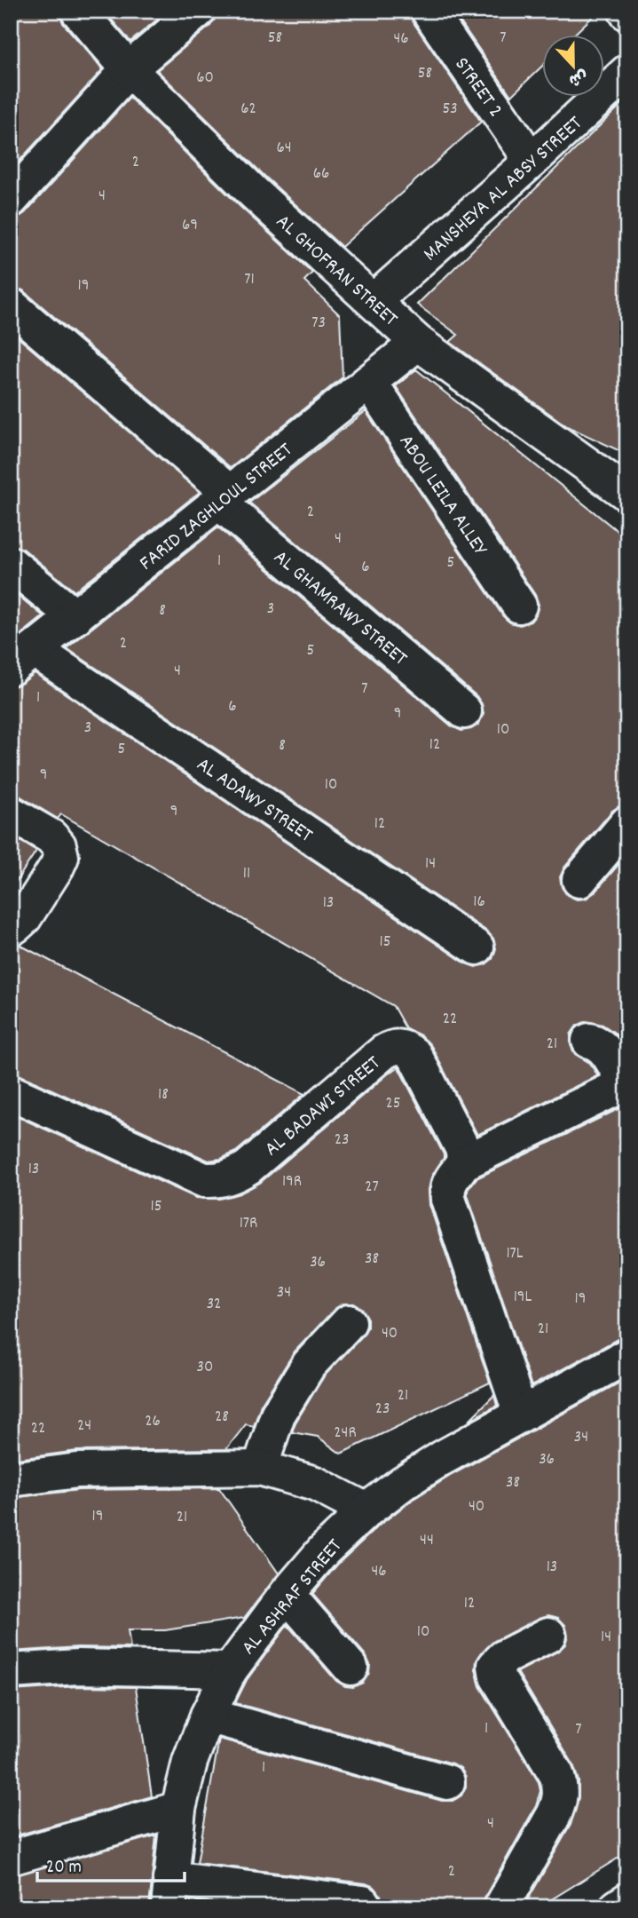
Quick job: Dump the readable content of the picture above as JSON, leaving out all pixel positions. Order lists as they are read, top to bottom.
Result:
{
  "streets": {
    "street": [
      "STREET 2",
      "MANSHEYA AL ABSY STREET",
      "AL GHOFRAN STREET",
      "ABOU LEILA ALLEY",
      "FARID ZAGHLOUL STREET",
      "AL GHAMRAWY STREET",
      "AL ADAWY STREET",
      "AL BADAWI STREET",
      "AL ASHRAF STREET"
    ]
  },
  "crossings": [
    ["STREET 2", "MANSHEYA AL ABSY STREET"],
    ["MANSHEYA AL ABSY STREET", "AL GHOFRAN STREET"],
    ["AL GHOFRAN STREET", "FARID ZAGHLOUL STREET"],
    ["ABOU LEILA ALLEY", "FARID ZAGHLOUL STREET"],
    ["FARID ZAGHLOUL STREET", "AL GHAMRAWY STREET"],
    ["FARID ZAGHLOUL STREET", "AL ADAWY STREET"]
  ],
  "house_numbers": [
    "58",
    "7",
    "46",
    "58",
    "60",
    "62",
    "53",
    "64",
    "2",
    "66",
    "4",
    "69",
    "71",
    "19",
    "73",
    "2",
    "4",
    "1",
    "5",
    "6",
    "3",
    "8",
    "2",
    "5",
    "4",
    "7",
    "1",
    "6",
    "9",
    "3",
    "10",
    "12",
    "8",
    "5",
    "9",
    "10",
    "9",
    "12",
    "14",
    "11",
    "16",
    "13",
    "15",
    "22",
    "21",
    "18",
    "25",
    "23",
    "13",
    "19R",
    "27",
    "15",
    "17R",
    "17L",
    "38",
    "36",
    "34",
    "19L",
    "19",
    "32",
    "21",
    "40",
    "30",
    "21",
    "23",
    "28",
    "26",
    "24",
    "22",
    "24R",
    "34",
    "36",
    "38",
    "40",
    "19",
    "21",
    "44",
    "13",
    "46",
    "12",
    "10",
    "14",
    "1",
    "7",
    "1",
    "4",
    "2"
  ],
  "scale_bar": "20 m",
  "north": "bottom"
}
